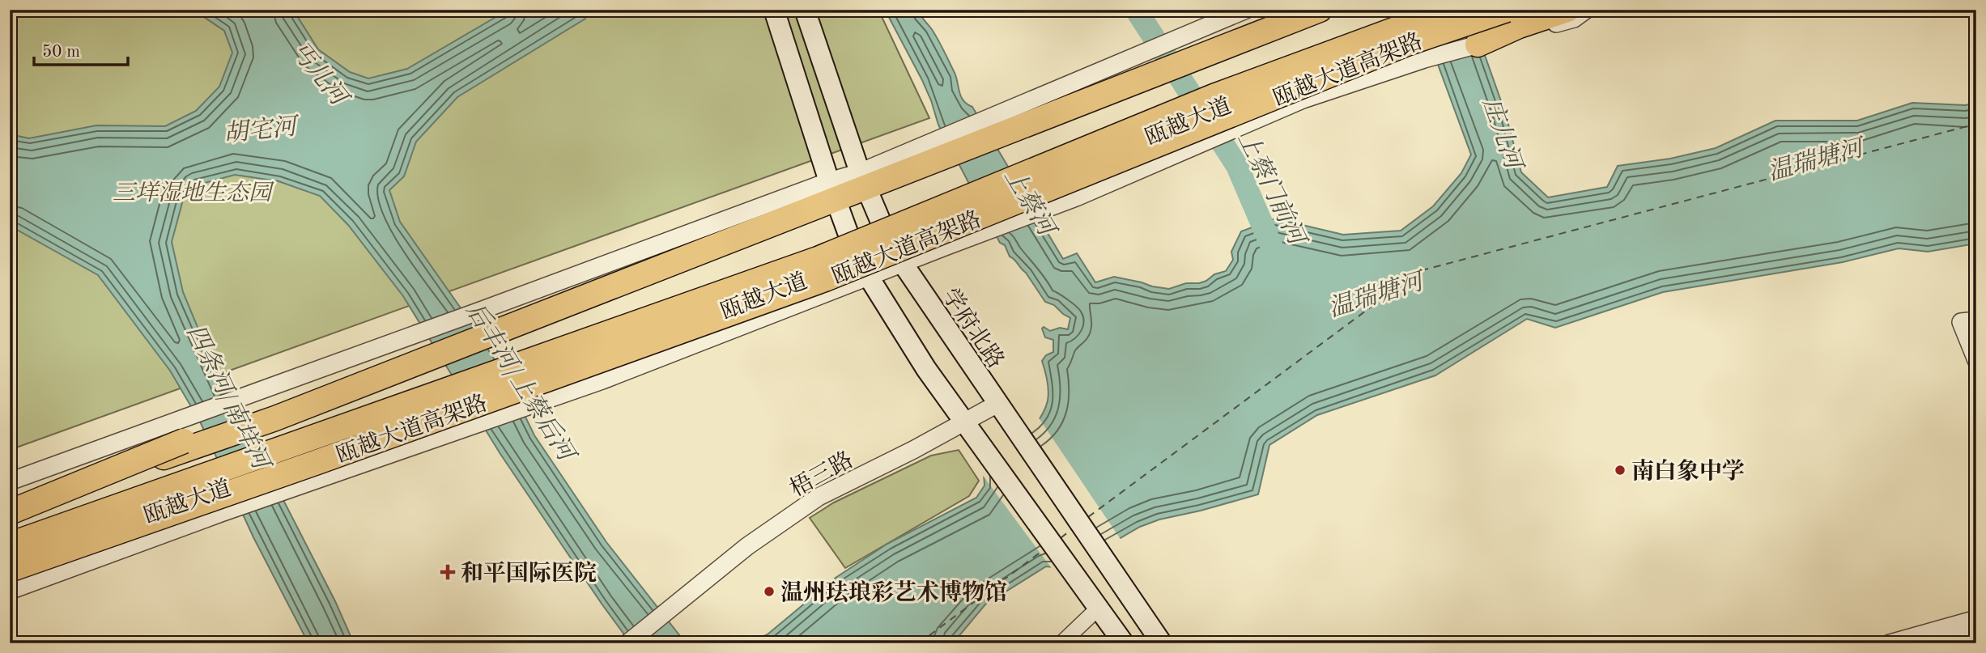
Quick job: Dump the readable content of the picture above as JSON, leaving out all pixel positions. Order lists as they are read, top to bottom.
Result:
{
  "streets": {
    "highway": ["瓯越大道高架路", "瓯越大道"],
    "main road": ["学府北路"],
    "street": ["梧三路"]
  },
  "crossings": [
    ["瓯越大道高架路", "瓯越大道"],
    ["瓯越大道", "学府北路"],
    ["学府北路", "梧三路"]
  ],
  "water": [
    "丐儿河",
    "胡宅河",
    "庄儿河",
    "温瑞塘河",
    "上蔡门前河",
    "上蔡河",
    "后丰河/上蔡后河",
    "四条河/南垟河"
  ],
  "parks": ["三垟湿地生态园"],
  "places": {
    "other": ["南白象中学", "温州珐琅彩艺术博物馆"],
    "health": ["和平国际医院"]
  },
  "scale_bar": "50 m"
}
